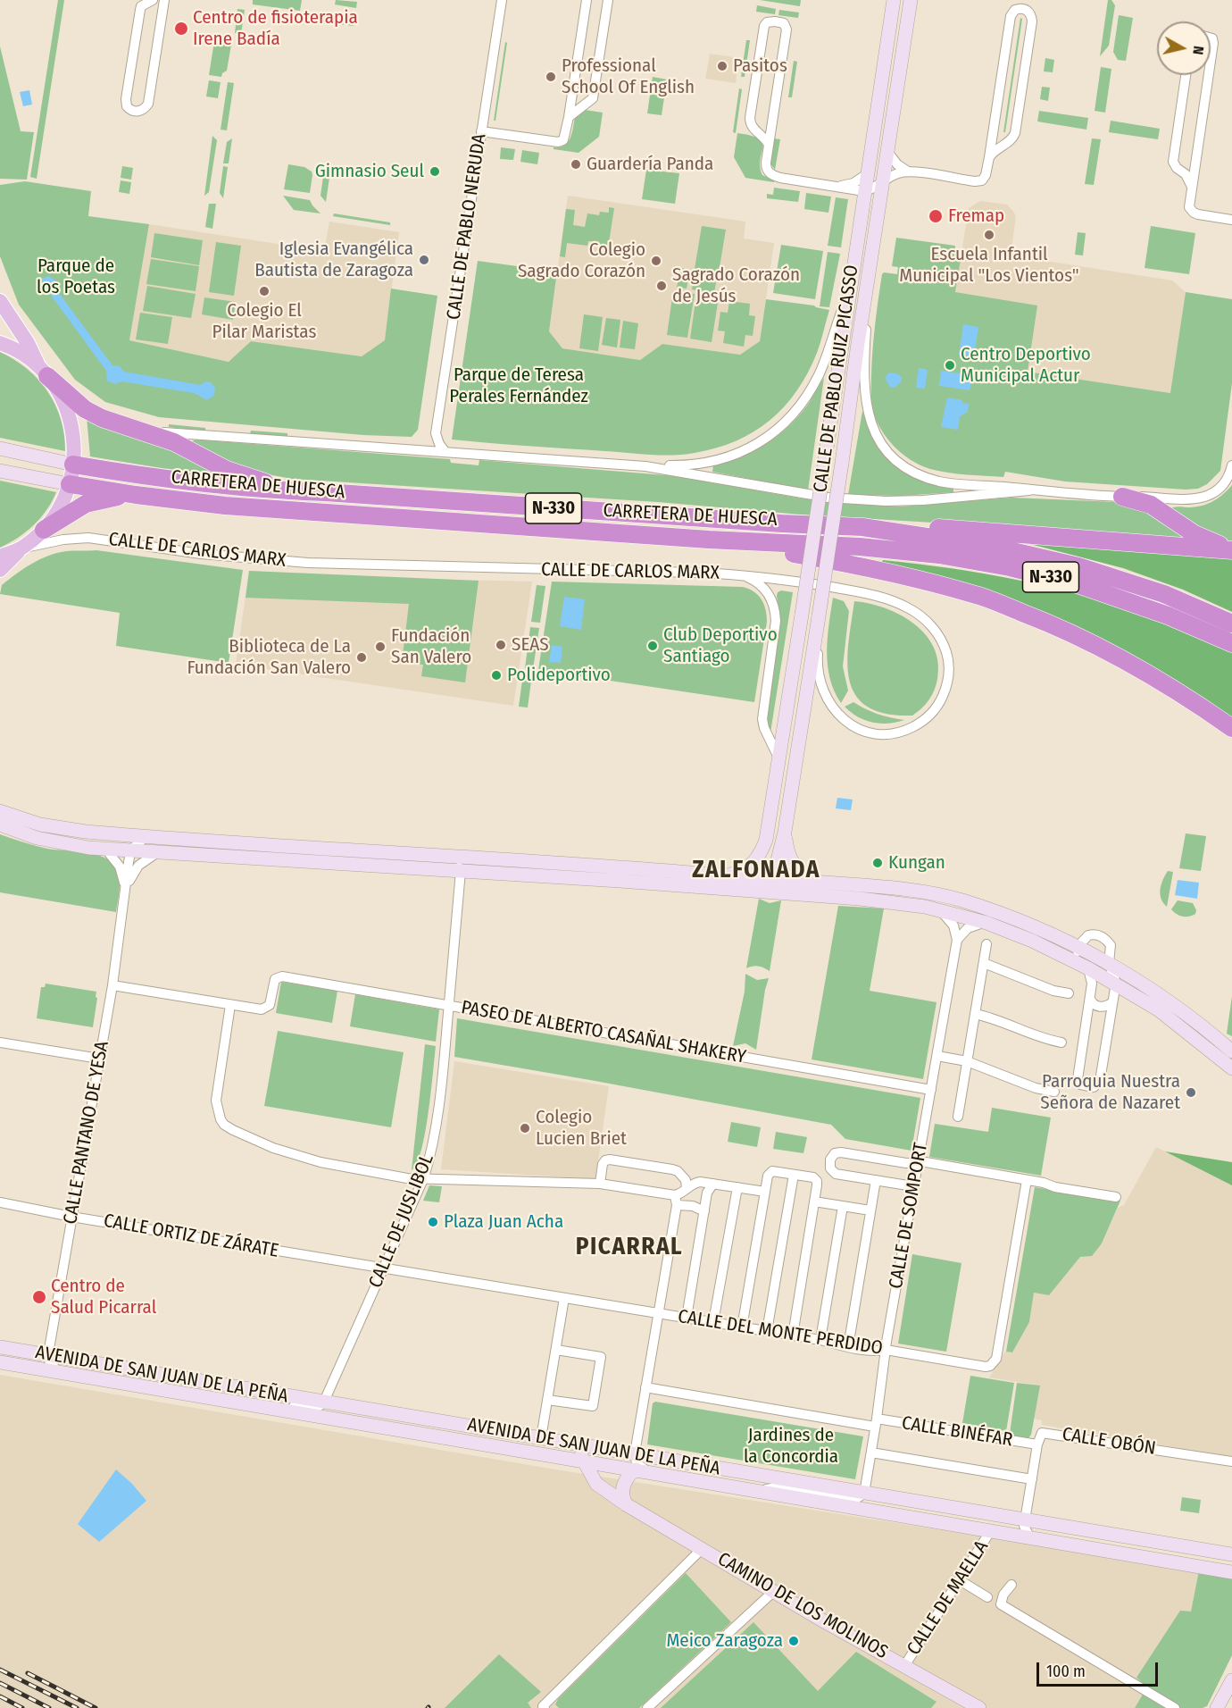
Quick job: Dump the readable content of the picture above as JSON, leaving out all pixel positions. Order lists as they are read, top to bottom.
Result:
{
  "streets": {
    "highway": ["CARRETERA DE HUESCA", "N-330"],
    "main road": ["CALLE DE PABLO RUIZ PICASSO", "AVENIDA DE SAN JUAN DE LA PEÑA", "CAMINO DE LOS MOLINOS"],
    "street": [
      "CALLE DE PABLO NERUDA",
      "CALLE DE CARLOS MARX",
      "PASEO DE ALBERTO CASAÑAL SHAKERY",
      "CALLE PANTANO DE YESA",
      "CALLE DE SOMPORT",
      "CALLE DE JUSLIBOL",
      "CALLE ORTIZ DE ZÁRATE",
      "CALLE DEL MONTE PERDIDO",
      "CALLE BINÉFAR",
      "CALLE OBÓN",
      "CALLE DE MAELLA"
    ]
  },
  "crossings": [
    ["CALLE DE PABLO RUIZ PICASSO", "CALLE DE CARLOS MARX"],
    ["PASEO DE ALBERTO CASAÑAL SHAKERY", "CALLE DE SOMPORT"],
    ["PASEO DE ALBERTO CASAÑAL SHAKERY", "CALLE DE JUSLIBOL"],
    ["CALLE PANTANO DE YESA", "CALLE ORTIZ DE ZÁRATE"],
    ["CALLE PANTANO DE YESA", "AVENIDA DE SAN JUAN DE LA PEÑA"],
    ["CALLE DE SOMPORT", "CALLE DEL MONTE PERDIDO"],
    ["CALLE DE SOMPORT", "AVENIDA DE SAN JUAN DE LA PEÑA"],
    ["CALLE DE SOMPORT", "CALLE BINÉFAR"],
    ["CALLE DE JUSLIBOL", "CALLE ORTIZ DE ZÁRATE"],
    ["CALLE DE JUSLIBOL", "CALLE DEL MONTE PERDIDO"],
    ["CALLE DE JUSLIBOL", "AVENIDA DE SAN JUAN DE LA PEÑA"],
    ["CALLE ORTIZ DE ZÁRATE", "CALLE DEL MONTE PERDIDO"],
    ["AVENIDA DE SAN JUAN DE LA PEÑA", "CALLE OBÓN"],
    ["AVENIDA DE SAN JUAN DE LA PEÑA", "CALLE DE MAELLA"],
    ["AVENIDA DE SAN JUAN DE LA PEÑA", "CAMINO DE LOS MOLINOS"],
    ["CALLE BINÉFAR", "CALLE OBÓN"],
    ["CALLE DE MAELLA", "CAMINO DE LOS MOLINOS"]
  ],
  "districts": ["ZALFONADA", "PICARRAL"],
  "parks": ["Parque de los Poetas", "Parque de Teresa Perales Fernández", "Jardines de la Concordia"],
  "places": [
    "Centro de fisioterapia Irene Badía",
    "Pasitos",
    "Professional School Of English",
    "Guardería Panda",
    "Gimnasio Seul",
    "Fremap",
    "Escuela Infantil Municipal \"Los Vientos\"",
    "Iglesia Evangélica Bautista de Zaragoza",
    "Colegio Sagrado Corazón",
    "Sagrado Corazón de Jesús",
    "Colegio El Pilar Maristas",
    "Centro Deportivo Municipal Actur",
    "SEAS",
    "Club Deportivo Santiago",
    "Fundación San Valero",
    "Biblioteca de La Fundación San Valero",
    "Polideportivo",
    "Kungan",
    "Parroquia Nuestra Señora de Nazaret",
    "Colegio Lucien Briet",
    "Plaza Juan Acha",
    "Centro de Salud Picarral",
    "Meico Zaragoza"
  ],
  "scale_bar": "100 m",
  "north": "right"
}
